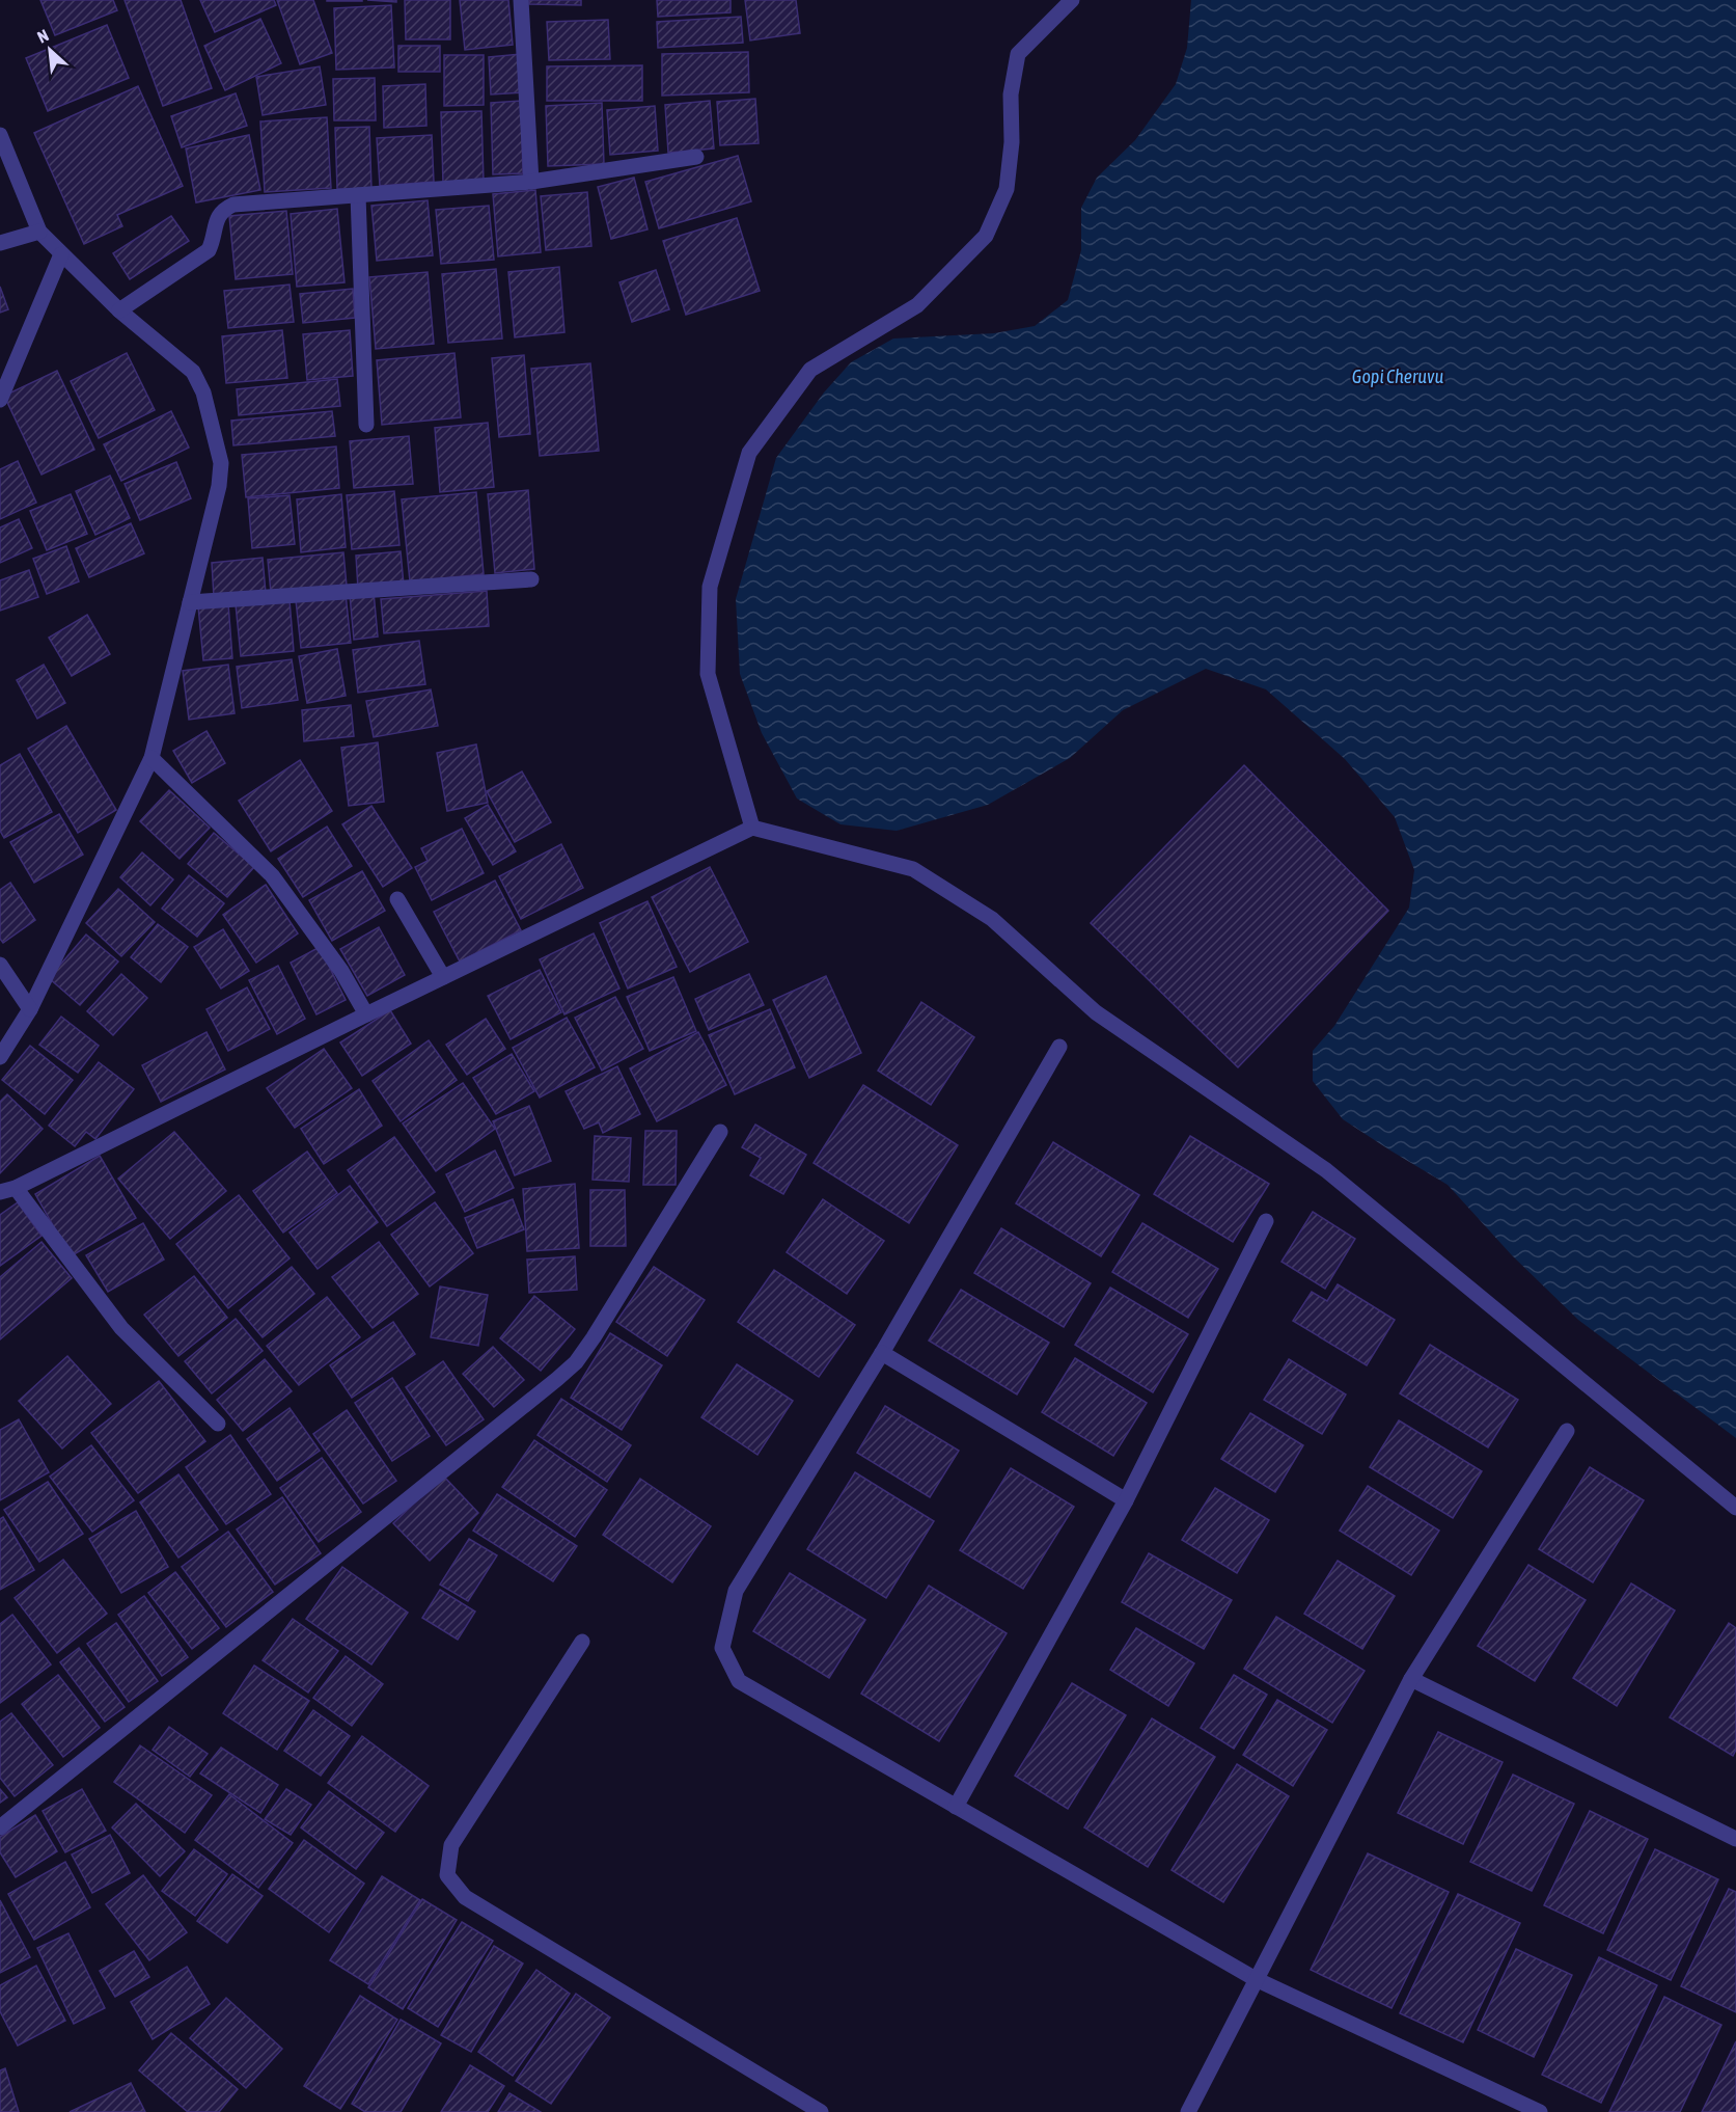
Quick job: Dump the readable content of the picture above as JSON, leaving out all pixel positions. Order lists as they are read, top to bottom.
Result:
{
  "water": ["Gopi Cheruvu"],
  "north": "top left"
}
